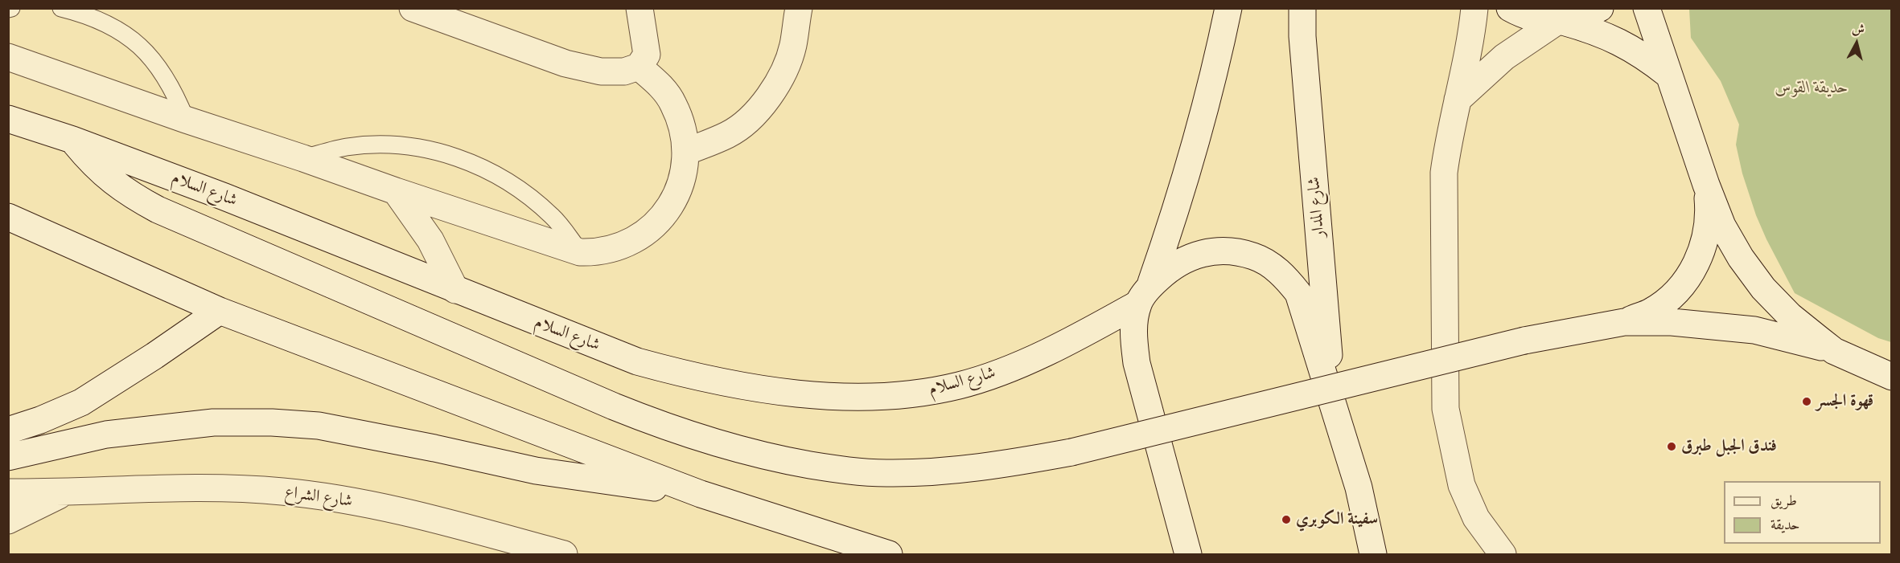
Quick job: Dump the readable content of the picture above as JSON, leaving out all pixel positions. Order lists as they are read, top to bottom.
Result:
{
  "streets": {
    "street": ["شارع السلام", "شارع المدار", "شارع الشراع"]
  },
  "crossings": [
    ["شارع السلام", "شارع المدار"]
  ],
  "parks": ["حديقة القوس"],
  "places": ["قهوة الجسر", "فندق الجبل طبرق", "سفينة الكوبري"],
  "legend": ["طريق", "حديقة"],
  "north": "top"
}
